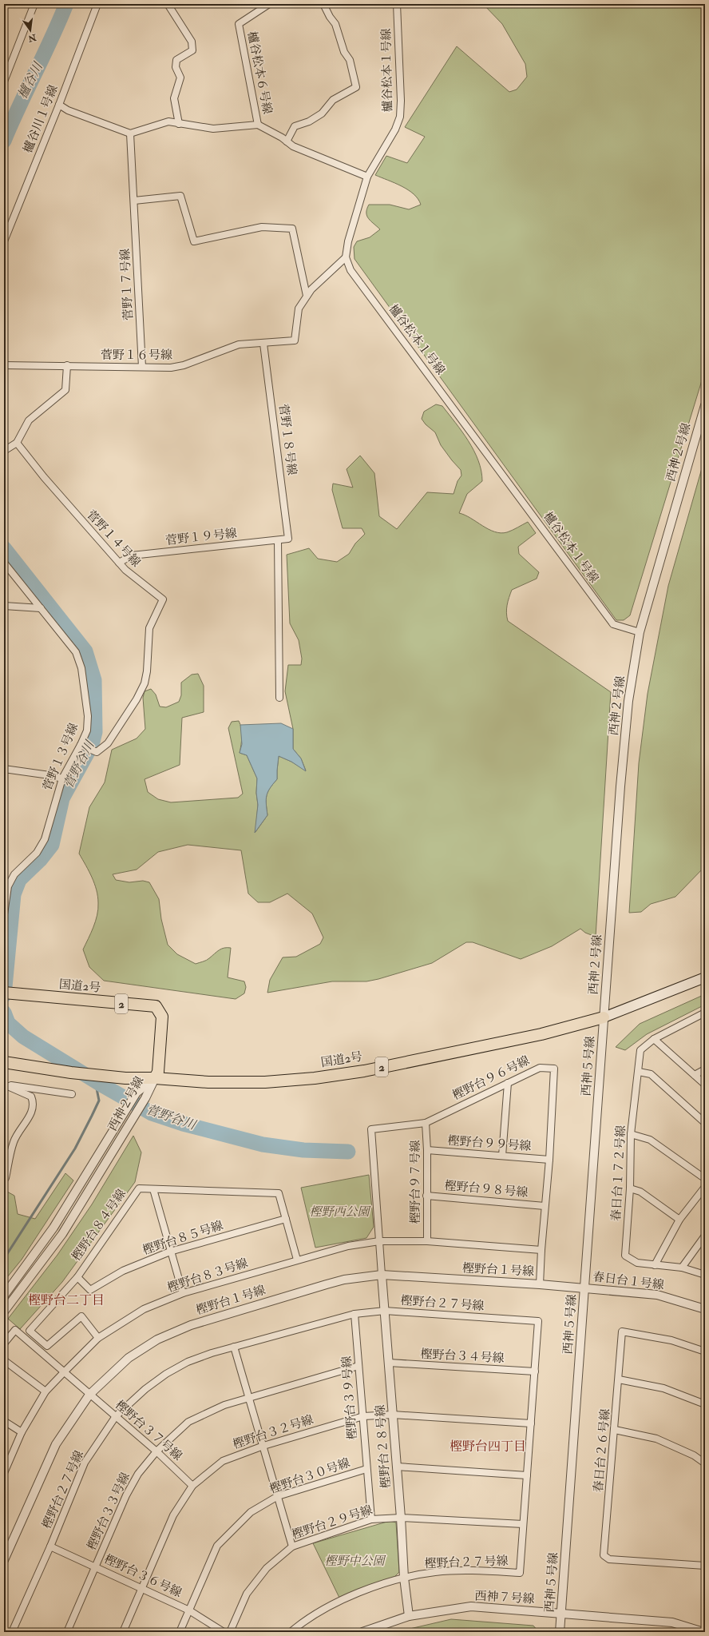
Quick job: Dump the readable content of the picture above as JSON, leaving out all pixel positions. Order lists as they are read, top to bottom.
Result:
{
  "streets": {
    "highway": ["国道2号", "2"],
    "street": [
      "櫨谷松本１号線",
      "櫨谷松本６号線",
      "櫨谷川１号線",
      "菅野１７号線",
      "菅野１６号線",
      "菅野１８号線",
      "西神２号線",
      "菅野１９号線",
      "菅野１４号線",
      "菅野１３号線",
      "西神５号線",
      "樫野台９６号線",
      "樫野台９９号線",
      "春日台１７２号線",
      "樫野台９７号線",
      "樫野台９８号線",
      "樫野台８４号線",
      "樫野台８５号線",
      "樫野台１号線",
      "樫野台８３号線",
      "春日台１号線",
      "樫野台２７号線",
      "樫野台３４号線",
      "樫野台３９号線",
      "樫野台３７号線",
      "樫野台３２号線",
      "樫野台２８号線",
      "春日台２６号線",
      "樫野台３０号線",
      "樫野台３３号線",
      "樫野台２９号線",
      "樫野台３６号線",
      "西神７号線"
    ]
  },
  "crossings": [
    ["櫨谷松本１号線", "西神２号線"],
    ["菅野１７号線", "菅野１６号線"],
    ["菅野１６号線", "菅野１８号線"],
    ["菅野１８号線", "菅野１９号線"],
    ["西神２号線", "国道2号"],
    ["西神２号線", "西神５号線"],
    ["菅野１９号線", "菅野１４号線"],
    ["菅野１４号線", "菅野１３号線"],
    ["国道2号", "西神５号線"],
    ["西神５号線", "樫野台１号線"],
    ["西神５号線", "春日台１号線"],
    ["西神５号線", "西神７号線"],
    ["樫野台９６号線", "樫野台９９号線"],
    ["樫野台９６号線", "樫野台９７号線"],
    ["樫野台９６号線", "樫野台９８号線"],
    ["樫野台９６号線", "樫野台１号線"],
    ["樫野台９６号線", "樫野台８３号線"],
    ["樫野台９６号線", "樫野台２８号線"],
    ["樫野台９９号線", "樫野台９７号線"],
    ["樫野台９７号線", "樫野台９８号線"],
    ["樫野台８４号線", "樫野台８５号線"],
    ["樫野台８４号線", "樫野台８３号線"],
    ["樫野台１号線", "春日台１号線"],
    ["樫野台１号線", "樫野台３７号線"],
    ["樫野台１号線", "樫野台２８号線"],
    ["樫野台８３号線", "樫野台３７号線"],
    ["樫野台２７号線", "樫野台３４号線"],
    ["樫野台２７号線", "樫野台３９号線"],
    ["樫野台２７号線", "樫野台３７号線"],
    ["樫野台２７号線", "樫野台３２号線"],
    ["樫野台２７号線", "樫野台２８号線"],
    ["樫野台２７号線", "樫野台２９号線"],
    ["樫野台２７号線", "樫野台３６号線"],
    ["樫野台３４号線", "樫野台２８号線"],
    ["樫野台３９号線", "樫野台３２号線"],
    ["樫野台３９号線", "樫野台３０号線"],
    ["樫野台３９号線", "樫野台３３号線"],
    ["樫野台３９号線", "樫野台２９号線"],
    ["樫野台３７号線", "樫野台３２号線"],
    ["樫野台３７号線", "樫野台３３号線"],
    ["樫野台３２号線", "樫野台２８号線"],
    ["樫野台３２号線", "樫野台３６号線"],
    ["樫野台２８号線", "樫野台２９号線"],
    ["樫野台２８号線", "西神７号線"],
    ["樫野台３０号線", "樫野台３６号線"],
    ["樫野台３３号線", "樫野台３６号線"]
  ],
  "districts": ["樫野台二丁目", "樫野台四丁目"],
  "water": ["櫨谷川", "菅野谷川"],
  "parks": ["樫野西公園", "樫野中公園"],
  "north": "bottom"
}
